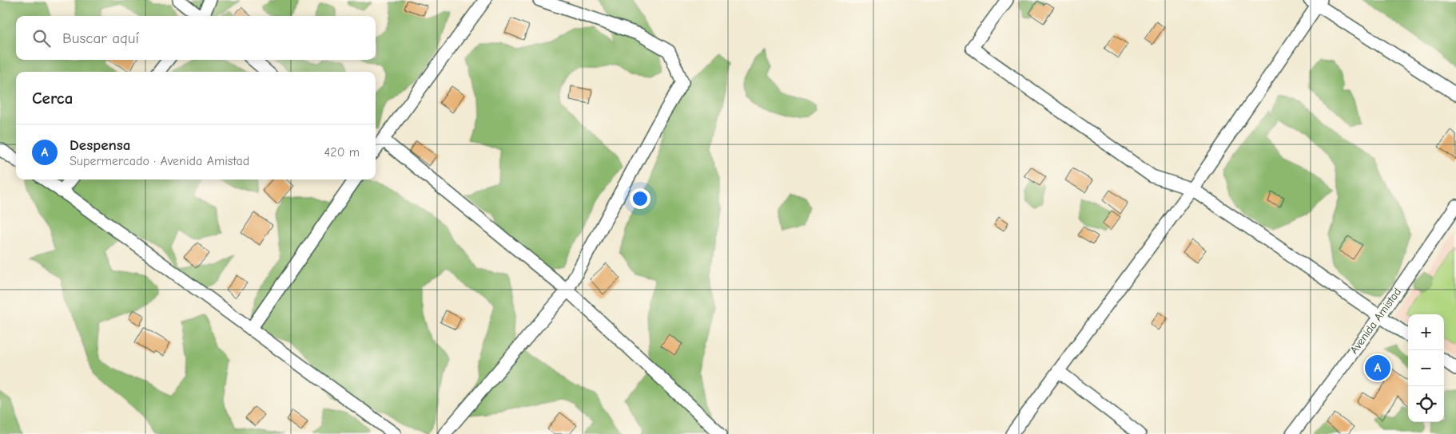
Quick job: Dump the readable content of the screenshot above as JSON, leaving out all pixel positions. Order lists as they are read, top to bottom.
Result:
{
  "streets": {
    "street": ["Avenida Amistad"]
  },
  "page": {
    "search": "Buscar aquí",
    "heading": "Cerca",
    "list": [
      {
        "mark": "A",
        "name": "Despensa",
        "note": "Supermercado · Avenida Amistad",
        "value": "420 m"
      }
    ],
    "map_buttons": ["+", "−"],
    "pins": "A"
  }
}
